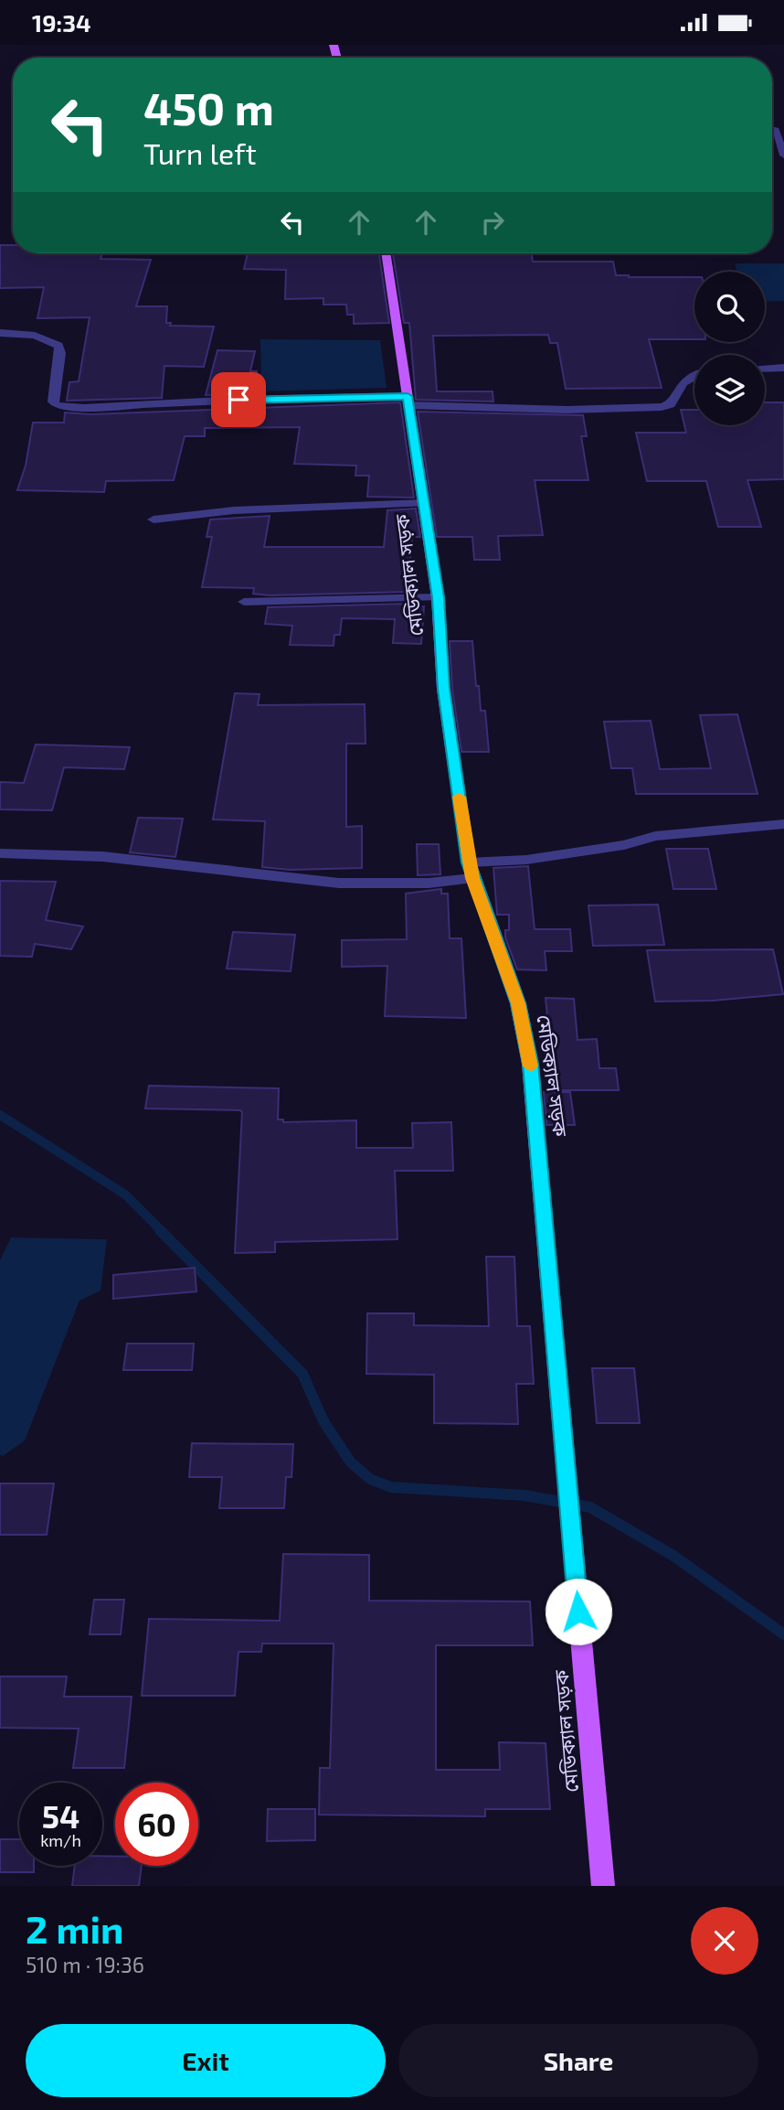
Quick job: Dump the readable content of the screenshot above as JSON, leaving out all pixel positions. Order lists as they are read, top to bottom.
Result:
{
  "streets": {
    "main road": ["মেডিক্যাল সড়ক"]
  },
  "page": {
    "status": "19:34",
    "turn": ["450 m", "Turn left"],
    "speed": "54 km/h",
    "limit": "60",
    "heading": ["2 min", "510 m · 19:36"],
    "buttons": ["Exit", "Share"]
  }
}
